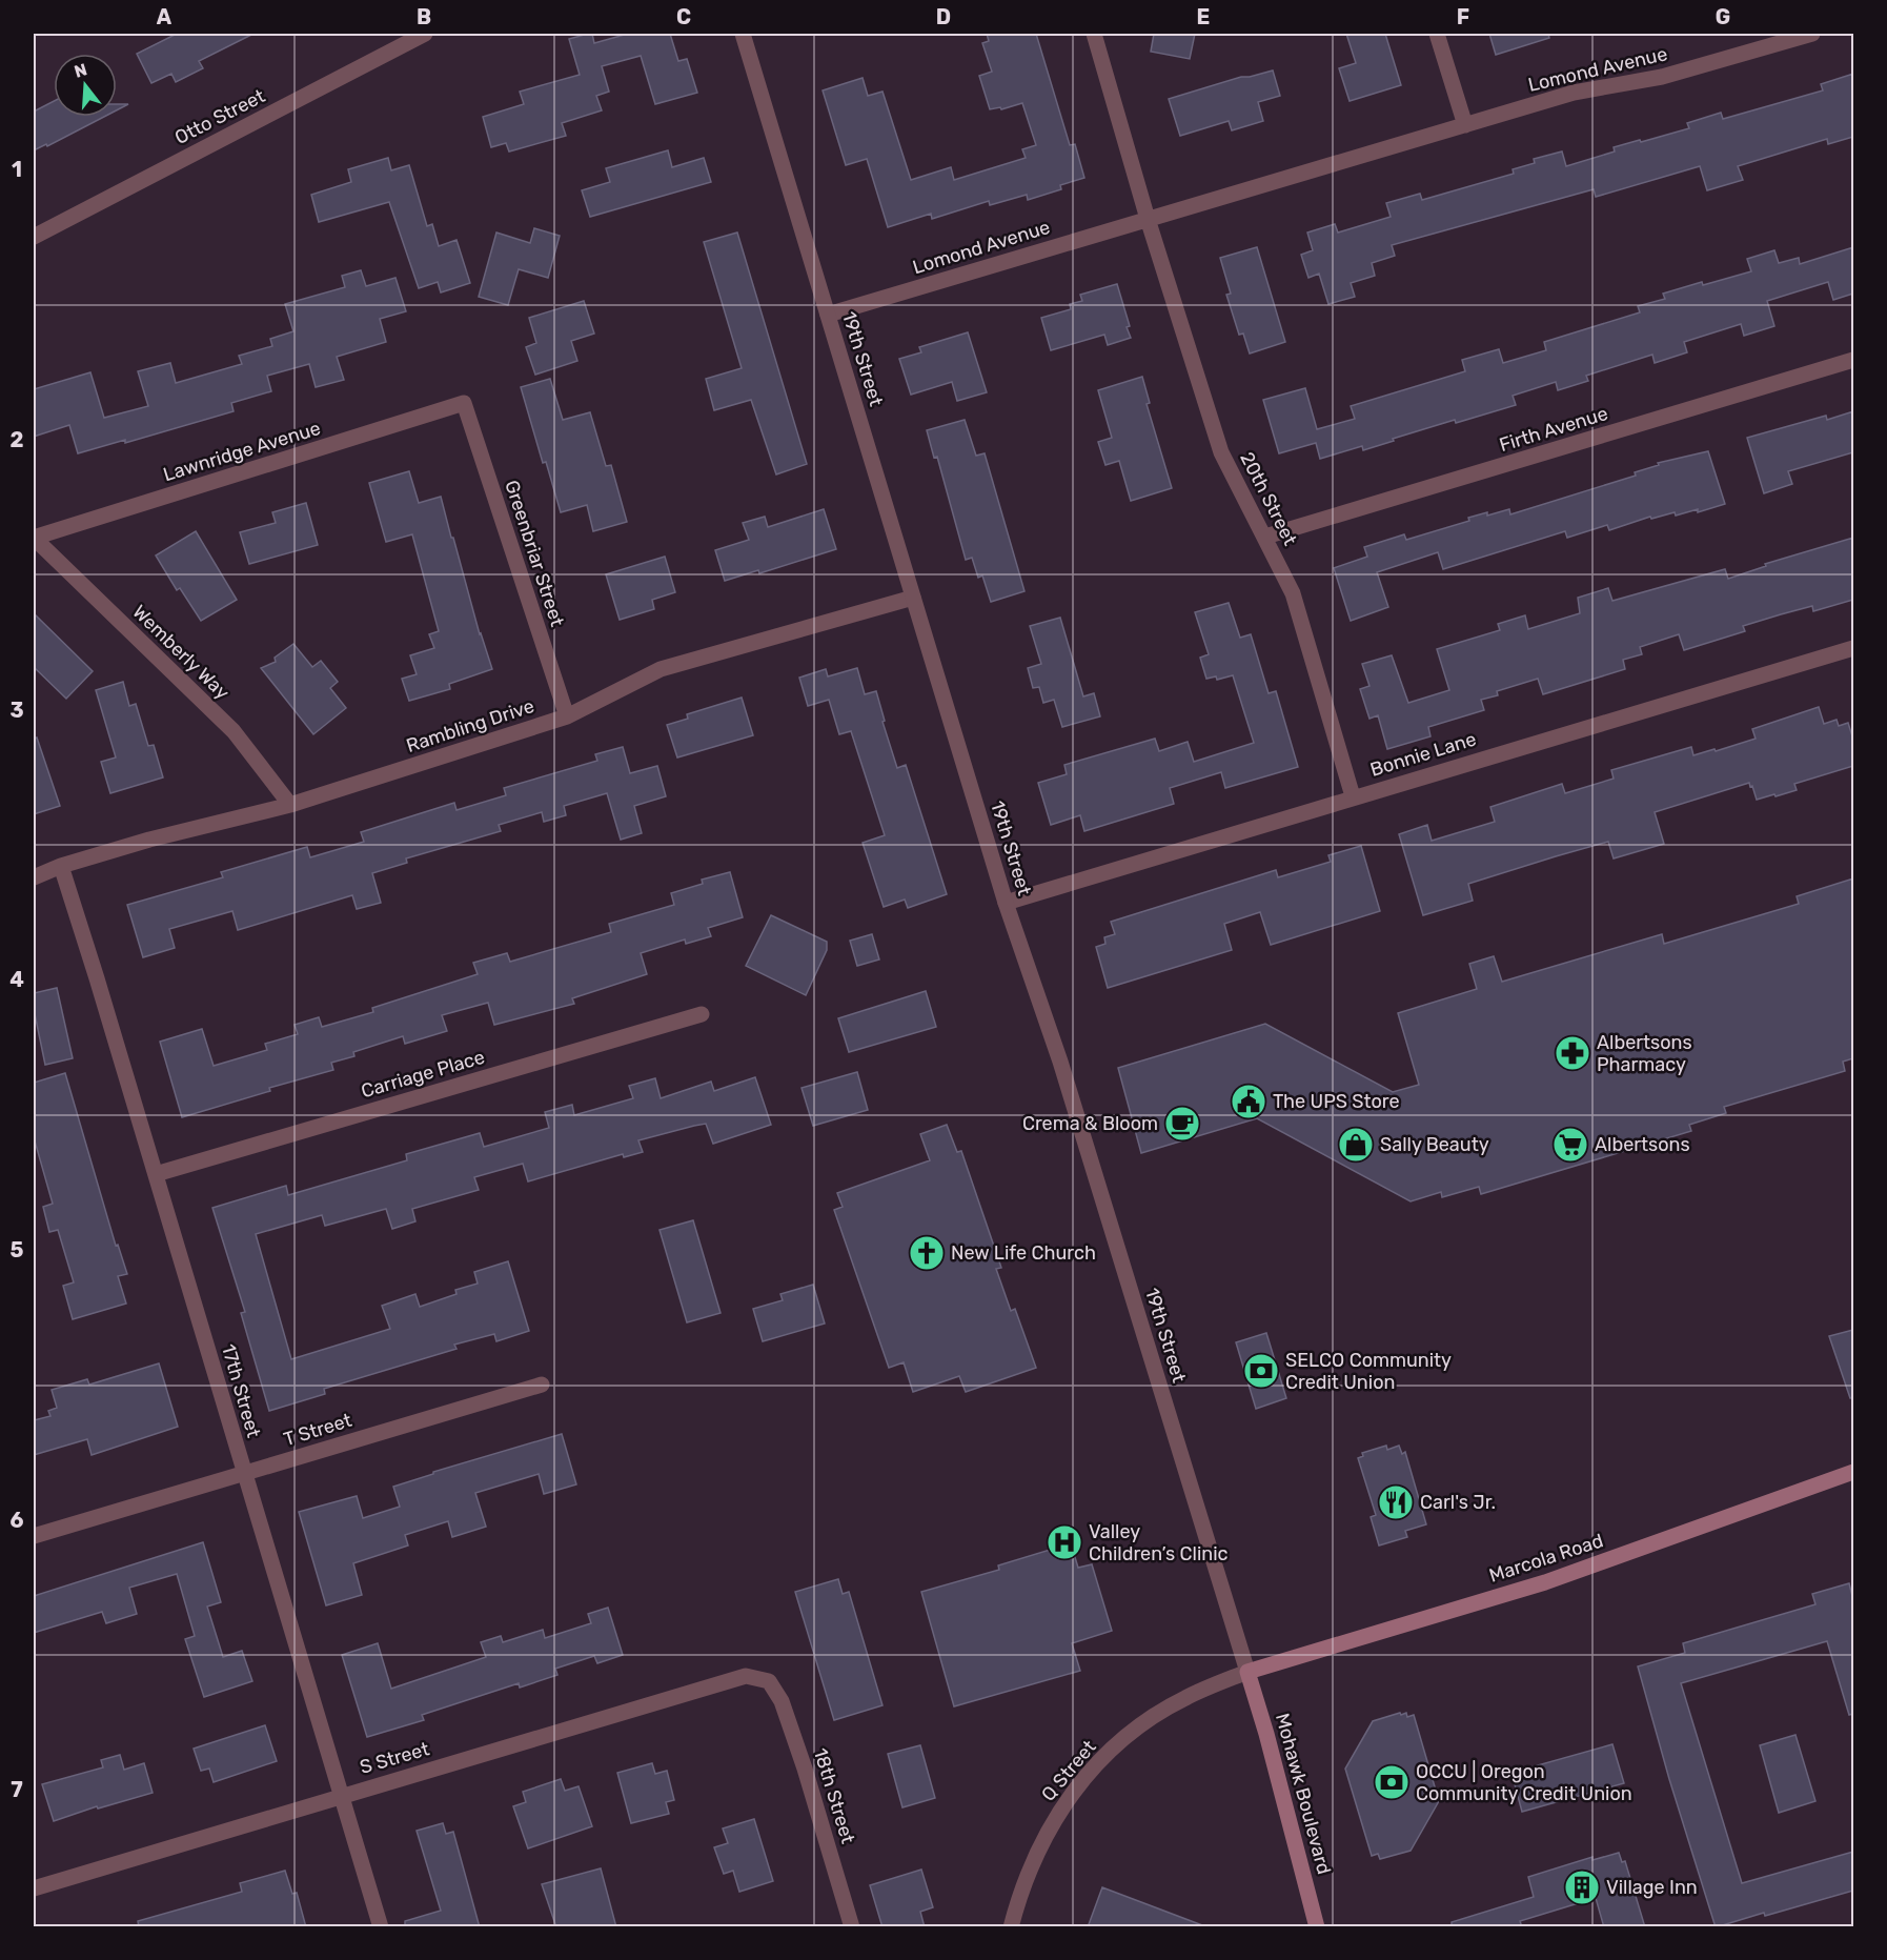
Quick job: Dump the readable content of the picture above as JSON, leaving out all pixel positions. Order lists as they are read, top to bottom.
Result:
{
  "streets": {
    "main road": ["Marcola Road", "Mohawk Boulevard"],
    "street": [
      "Lomond Avenue",
      "Otto Street",
      "19th Street",
      "Firth Avenue",
      "Lawnridge Avenue",
      "20th Street",
      "Greenbriar Street",
      "Wemberly Way",
      "Rambling Drive",
      "Bonnie Lane",
      "Carriage Place",
      "17th Street",
      "T Street",
      "S Street",
      "Q Street",
      "18th Street"
    ]
  },
  "crossings": [
    ["Lomond Avenue", "19th Street"],
    ["Lomond Avenue", "20th Street"],
    ["19th Street", "Rambling Drive"],
    ["19th Street", "Bonnie Lane"],
    ["19th Street", "Marcola Road"],
    ["19th Street", "Q Street"],
    ["19th Street", "Mohawk Boulevard"],
    ["Firth Avenue", "20th Street"],
    ["Lawnridge Avenue", "Greenbriar Street"],
    ["Lawnridge Avenue", "Wemberly Way"],
    ["20th Street", "Bonnie Lane"],
    ["Greenbriar Street", "Rambling Drive"],
    ["Wemberly Way", "Rambling Drive"],
    ["Rambling Drive", "17th Street"],
    ["Carriage Place", "17th Street"],
    ["17th Street", "T Street"],
    ["17th Street", "S Street"],
    ["Marcola Road", "Q Street"],
    ["Marcola Road", "Mohawk Boulevard"],
    ["S Street", "18th Street"],
    ["Q Street", "Mohawk Boulevard"]
  ],
  "places": {
    "pharmacy": ["Albertsons Pharmacy"],
    "public building": ["The UPS Store"],
    "cafe": ["Crema & Bloom"],
    "shop": ["Sally Beauty"],
    "supermarket": ["Albertsons"],
    "church": ["New Life Church"],
    "bank": ["SELCO Community Credit Union", "OCCU | Oregon Community Credit Union"],
    "restaurant": ["Carl's Jr."],
    "hospital": ["Valley Children’s Clinic"],
    "building": ["Village Inn"]
  },
  "north": "top",
  "grid": {
    "columns": [
      "A",
      "B",
      "C",
      "D",
      "E",
      "F",
      "G"
    ],
    "rows": [
      "1",
      "2",
      "3",
      "4",
      "5",
      "6",
      "7"
    ]
  }
}
